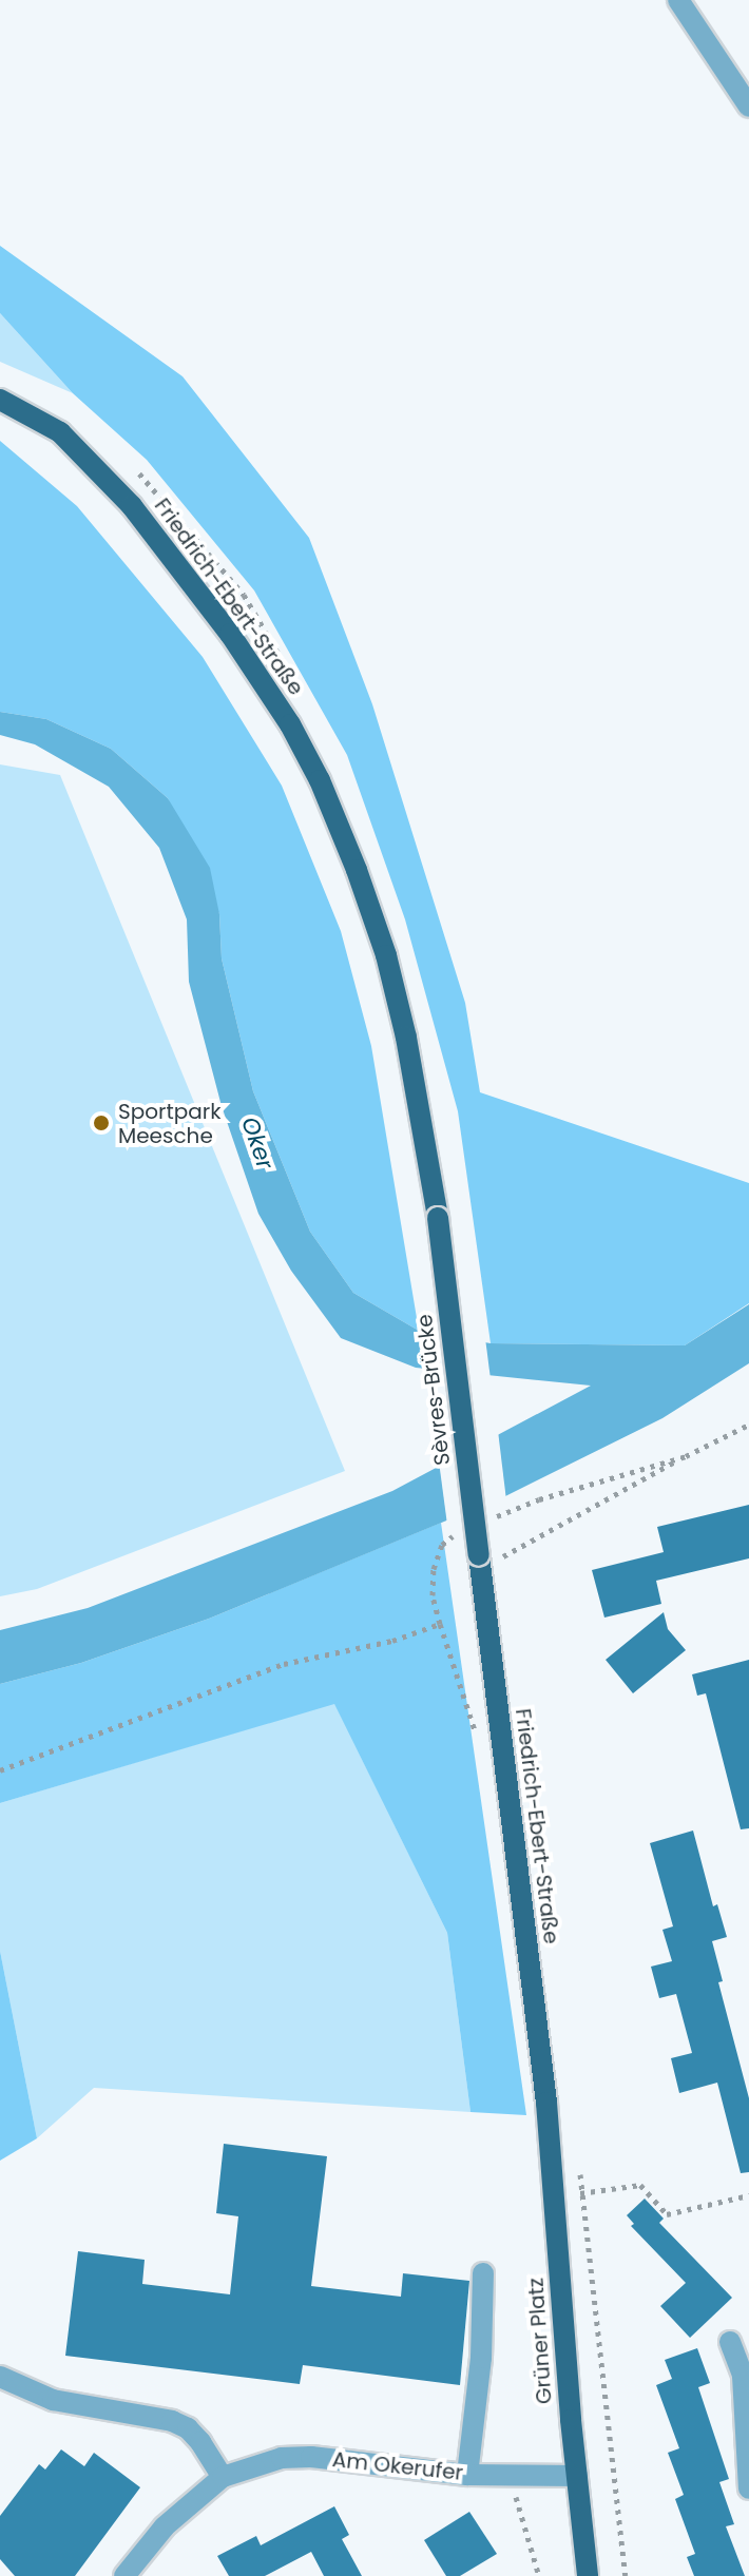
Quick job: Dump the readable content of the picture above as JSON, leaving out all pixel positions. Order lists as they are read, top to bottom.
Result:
{
  "streets": {
    "main road": ["Friedrich-Ebert-Straße", "Sèvres-Brücke", "Grüner Platz"],
    "street": ["Am Okerufer"]
  },
  "crossings": [
    ["Friedrich-Ebert-Straße", "Sèvres-Brücke"],
    ["Friedrich-Ebert-Straße", "Grüner Platz"],
    ["Grüner Platz", "Am Okerufer"]
  ],
  "water": ["Oker"],
  "places": ["Sportpark Meesche"]
}
